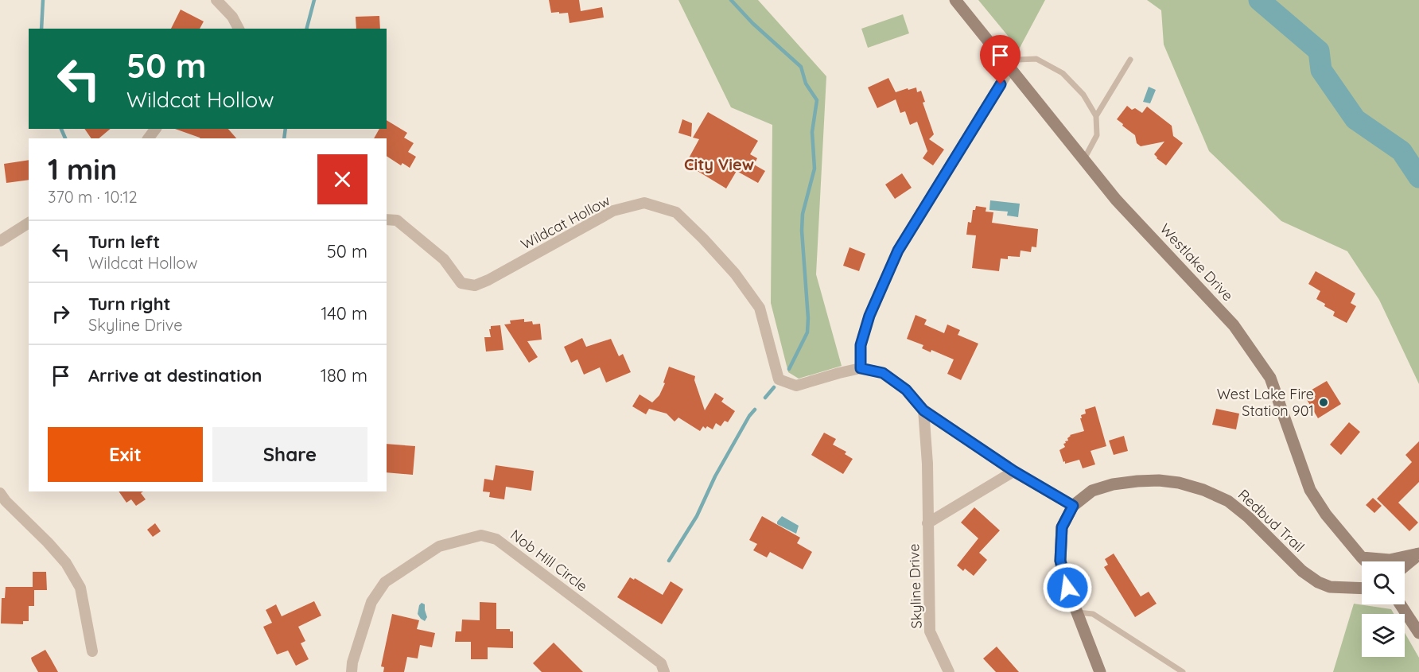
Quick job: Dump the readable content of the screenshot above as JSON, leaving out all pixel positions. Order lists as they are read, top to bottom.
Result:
{
  "streets": {
    "street": [
      "Wildcat Hollow",
      "Westlake Drive",
      "Redbud Trail",
      "Nob Hill Circle",
      "Skyline Drive"
    ]
  },
  "crossings": [
    ["Wildcat Hollow", "Redbud Trail"],
    ["Wildcat Hollow", "Skyline Drive"]
  ],
  "districts": ["City View"],
  "places": ["West Lake Fire Station 901"],
  "page": {
    "turn": ["50 m", "Wildcat Hollow"],
    "heading": ["1 min", "370 m · 10:12"],
    "list": [
      {
        "name": "Turn left",
        "note": "Wildcat Hollow",
        "value": "50 m"
      },
      {
        "name": "Turn right",
        "note": "Skyline Drive",
        "value": "140 m"
      },
      {
        "name": "Arrive at destination",
        "value": "180 m"
      }
    ],
    "buttons": ["Exit", "Share"]
  }
}
